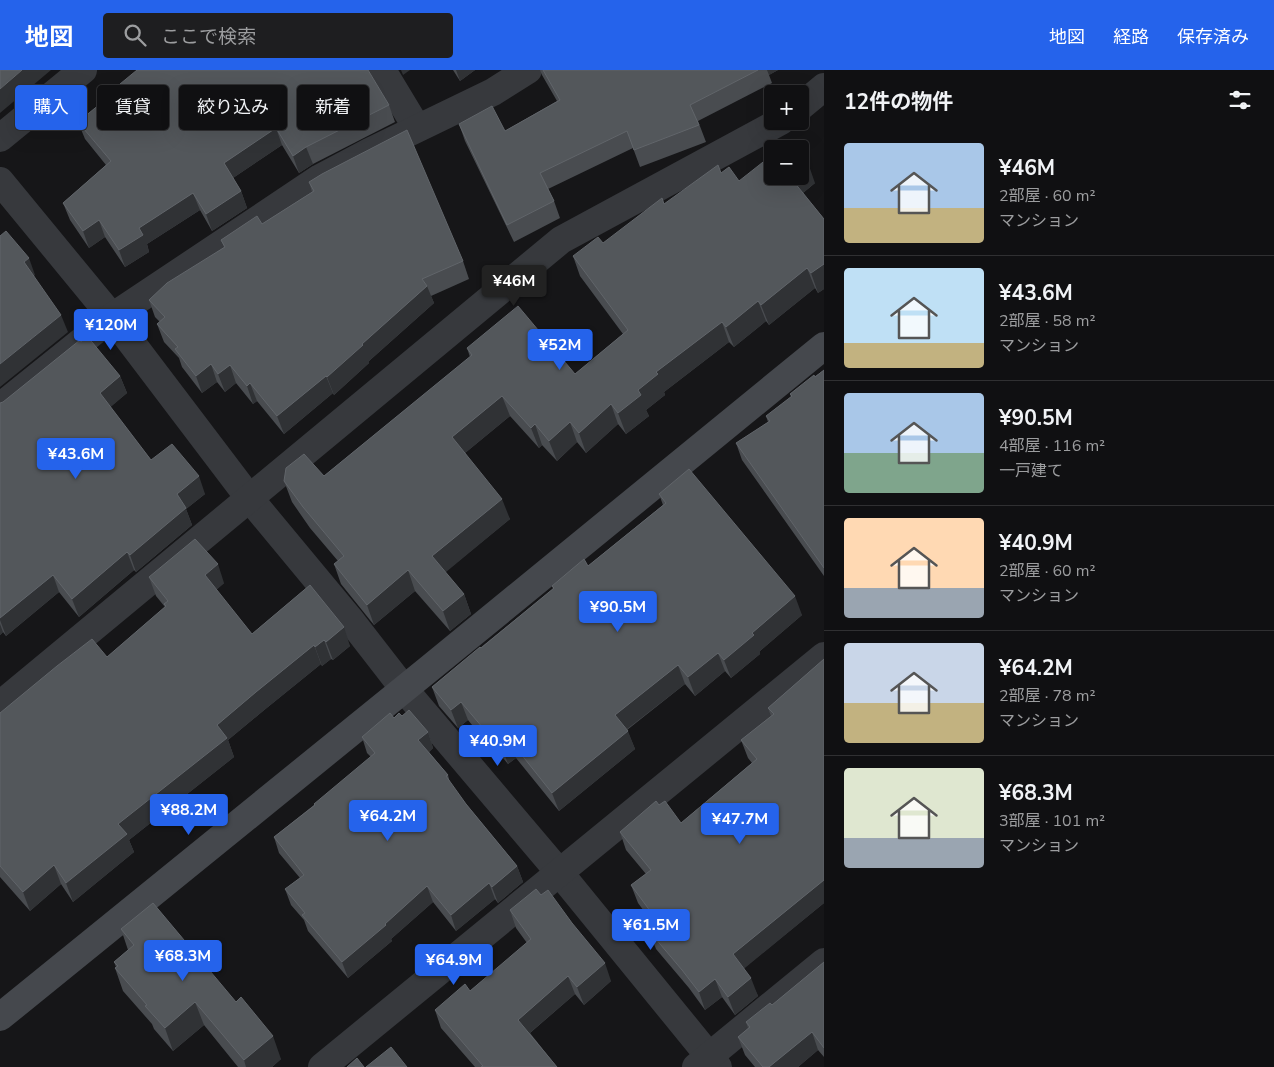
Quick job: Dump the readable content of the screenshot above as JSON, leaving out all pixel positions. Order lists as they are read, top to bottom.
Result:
{
  "page": {
    "header": "地図",
    "search": "ここで検索",
    "nav": ["地図", "経路", "保存済み"],
    "heading": "12件の物件",
    "map_buttons": ["+", "−"],
    "chip": [
      "購入",
      "賃貸",
      "絞り込み",
      "新着"
    ],
    "list": [
      {
        "name": "¥46M",
        "note": "2部屋 · 60 m² · マンション"
      },
      {
        "name": "¥43.6M",
        "note": "2部屋 · 58 m² · マンション"
      },
      {
        "name": "¥90.5M",
        "note": "4部屋 · 116 m² · 一戸建て"
      },
      {
        "name": "¥40.9M",
        "note": "2部屋 · 60 m² · マンション"
      },
      {
        "name": "¥64.2M",
        "note": "2部屋 · 78 m² · マンション"
      },
      {
        "name": "¥68.3M",
        "note": "3部屋 · 101 m² · マンション"
      }
    ],
    "price": [
      "¥46M",
      "¥120M",
      "¥52M",
      "¥43.6M",
      "¥90.5M",
      "¥40.9M",
      "¥88.2M",
      "¥64.2M",
      "¥47.7M",
      "¥61.5M",
      "¥68.3M",
      "¥64.9M"
    ]
  }
}
